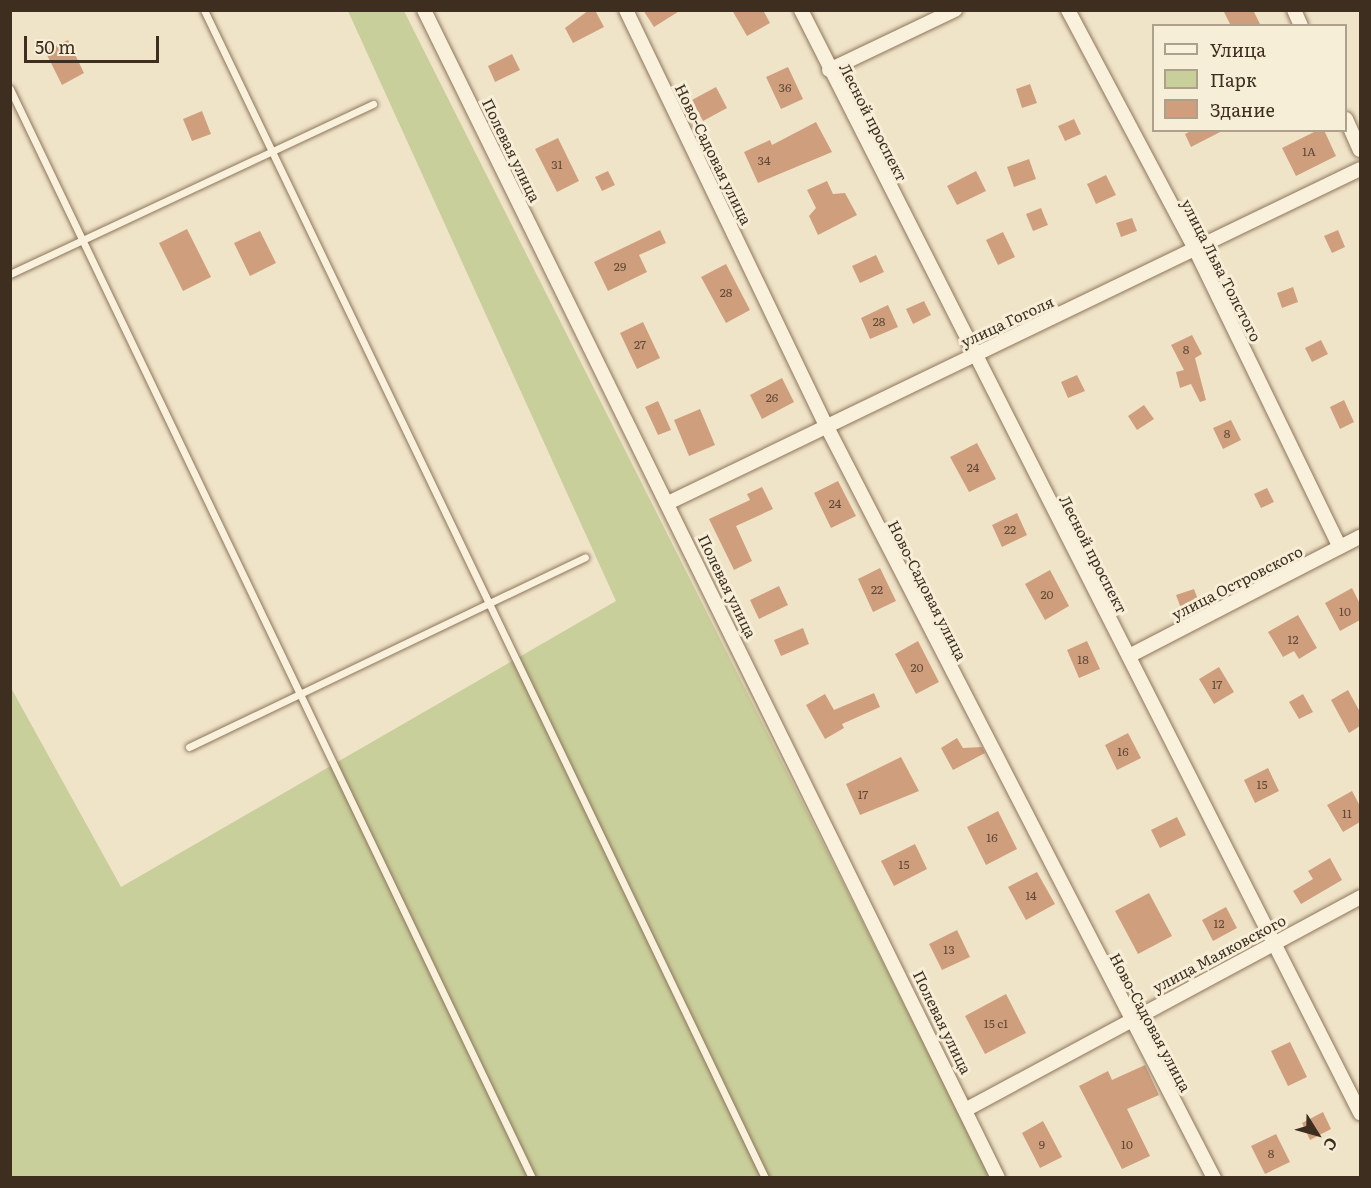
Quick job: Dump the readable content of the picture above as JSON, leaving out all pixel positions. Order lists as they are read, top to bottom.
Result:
{
  "streets": {
    "street": [
      "Лесной проспект",
      "Полевая улица",
      "Ново-Садовая улица",
      "улица Льва Толстого",
      "улица Гоголя",
      "улица Островского",
      "улица Маяковского"
    ]
  },
  "crossings": [
    ["Лесной проспект", "улица Гоголя"],
    ["Лесной проспект", "улица Островского"],
    ["Лесной проспект", "улица Маяковского"],
    ["Полевая улица", "улица Гоголя"],
    ["Полевая улица", "улица Маяковского"],
    ["Ново-Садовая улица", "улица Гоголя"],
    ["Ново-Садовая улица", "улица Маяковского"],
    ["улица Льва Толстого", "улица Гоголя"],
    ["улица Льва Толстого", "улица Островского"]
  ],
  "house_numbers": [
    "36",
    "1А",
    "34",
    "31",
    "29",
    "28",
    "28",
    "27",
    "8",
    "26",
    "8",
    "24",
    "24",
    "22",
    "22",
    "20",
    "10",
    "12",
    "18",
    "20",
    "17",
    "16",
    "15",
    "17",
    "11",
    "16",
    "15",
    "14",
    "12",
    "13",
    "15 с1",
    "9",
    "10",
    "8"
  ],
  "legend": ["Улица", "Парк", "Здание"],
  "scale_bar": "50 m",
  "north": "bottom right"
}
